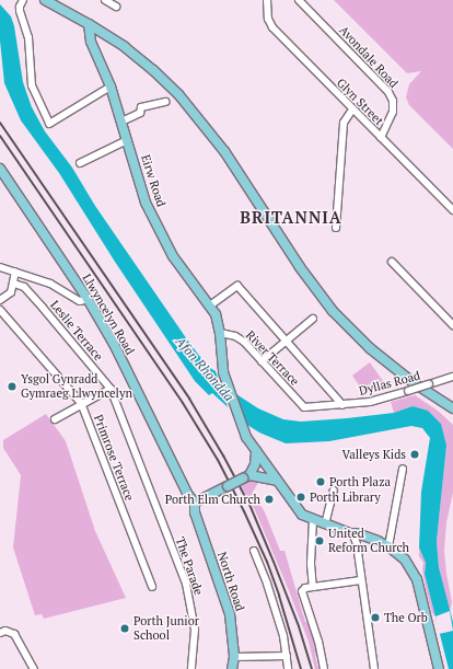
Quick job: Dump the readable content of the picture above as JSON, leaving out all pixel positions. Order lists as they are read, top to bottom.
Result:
{
  "streets": {
    "main road": ["Eirw Road", "Llwyncelyn Road", "North Road"],
    "street": [
      "Avondale Road",
      "Glyn Street",
      "Leslie Terrace",
      "River Terrace",
      "Dyllas Road",
      "Primrose Terrace",
      "The Parade"
    ]
  },
  "crossings": [
    ["Avondale Road", "Glyn Street"],
    ["Eirw Road", "River Terrace"],
    ["Llwyncelyn Road", "North Road"],
    ["Leslie Terrace", "The Parade"],
    ["River Terrace", "Dyllas Road"]
  ],
  "districts": ["BRITANNIA"],
  "water": ["Afon Rhondda"],
  "places": [
    "Ysgol Gynradd Gymraeg Llwyncelyn",
    "Valleys Kids",
    "Porth Plaza",
    "Porth Library",
    "Porth Elm Church",
    "United Reform Church",
    "The Orb",
    "Porth Junior School"
  ]
}
